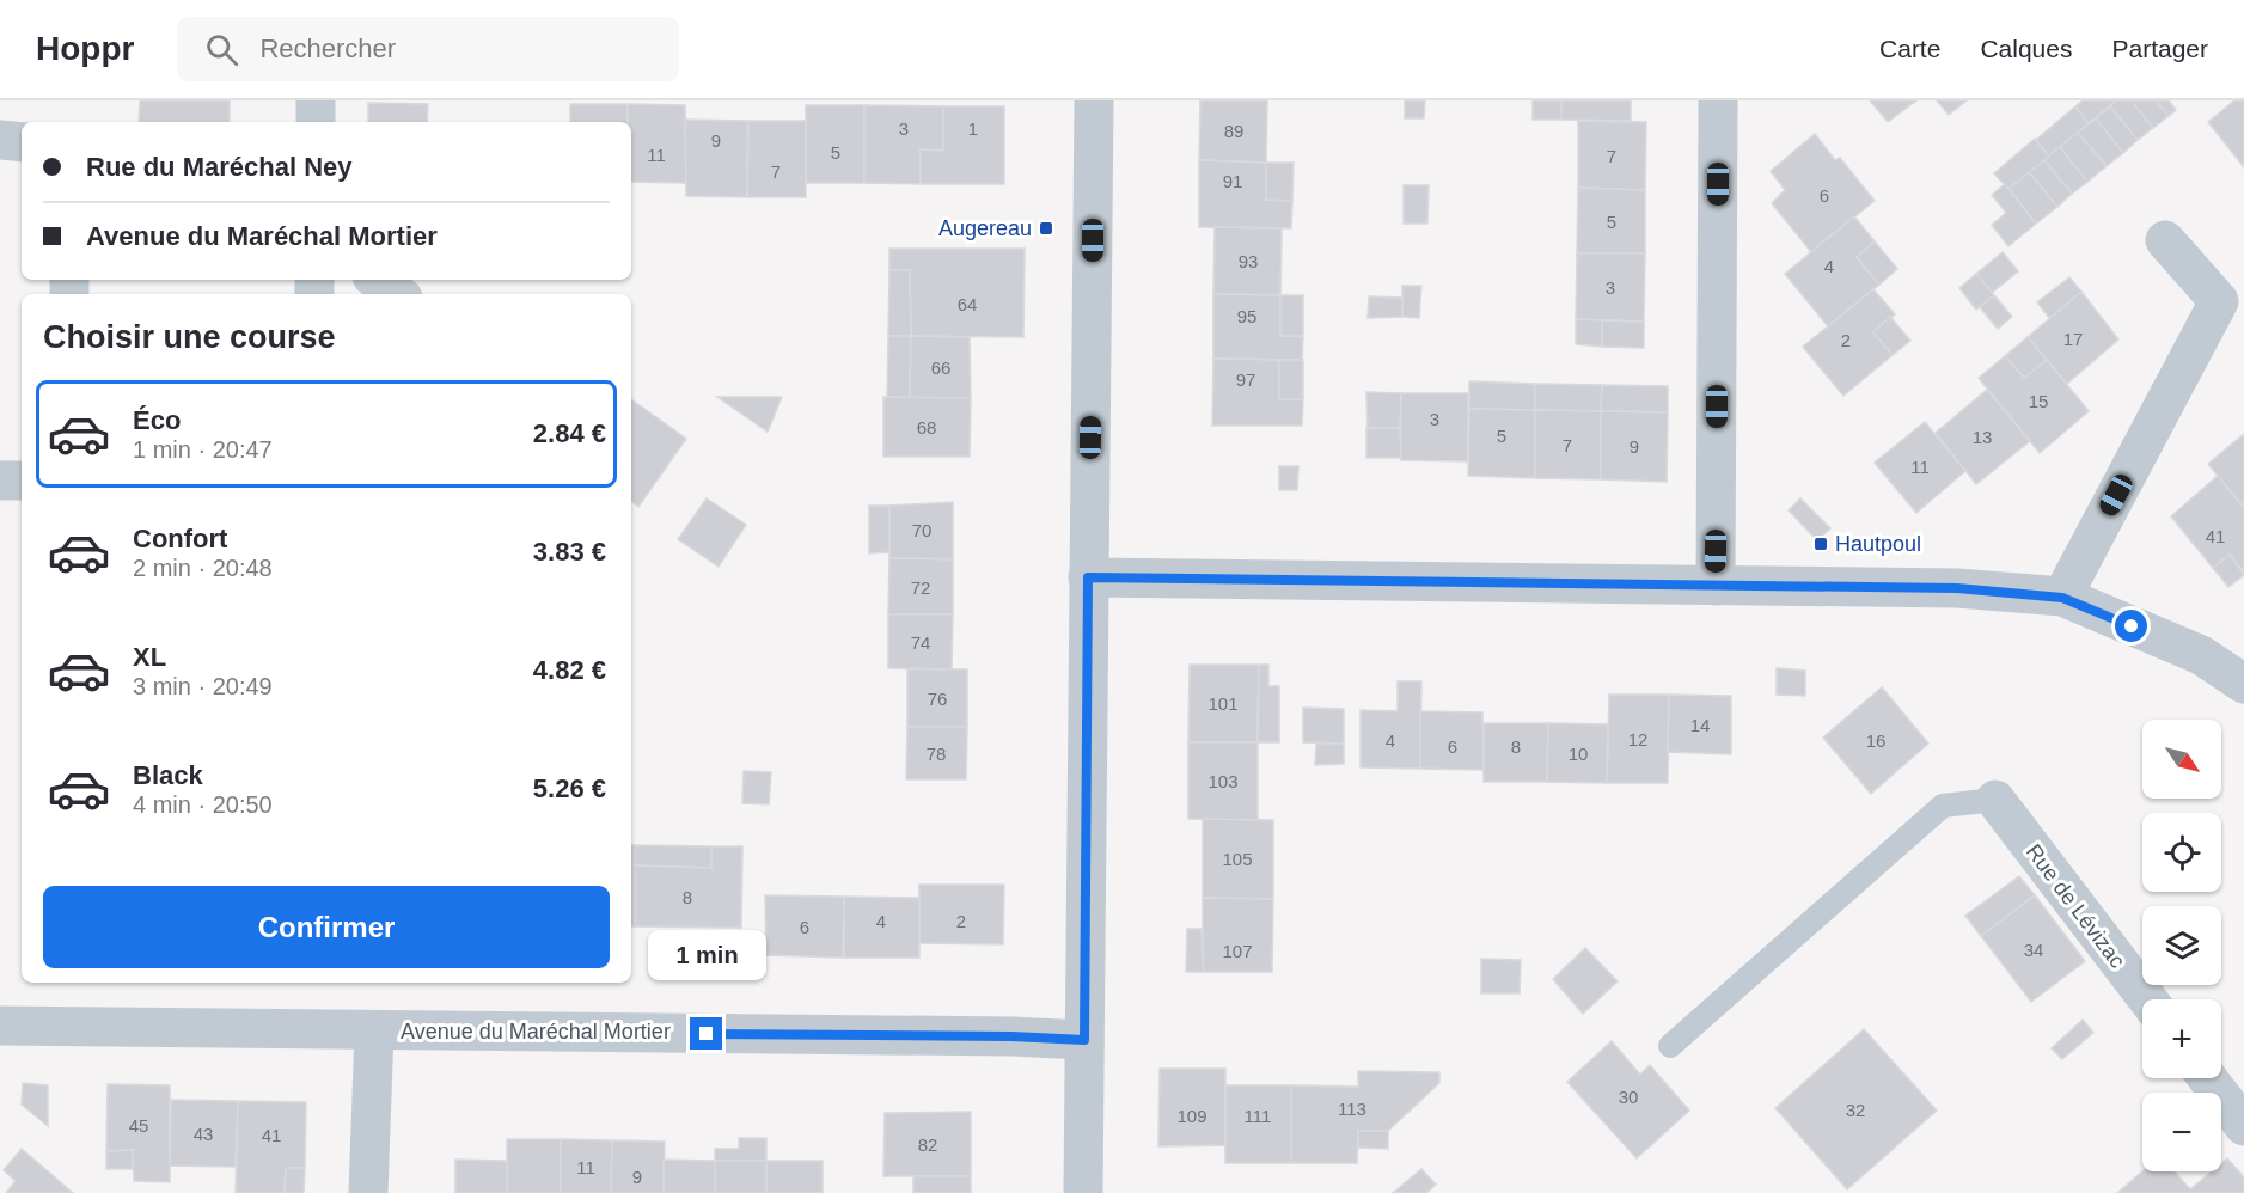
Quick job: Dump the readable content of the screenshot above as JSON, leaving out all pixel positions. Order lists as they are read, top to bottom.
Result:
{
  "streets": {
    "street": ["Rue de Lévizac", "Avenue du Maréchal Mortier"]
  },
  "places": {
    "transit": ["Augereau", "Hautpoul"]
  },
  "house_numbers": [
    "3",
    "1",
    "89",
    "9",
    "5",
    "11",
    "7",
    "7",
    "91",
    "6",
    "5",
    "93",
    "4",
    "3",
    "64",
    "95",
    "17",
    "2",
    "66",
    "97",
    "15",
    "3",
    "68",
    "5",
    "13",
    "7",
    "9",
    "11",
    "70",
    "41",
    "72",
    "74",
    "76",
    "101",
    "14",
    "12",
    "4",
    "16",
    "6",
    "8",
    "78",
    "10",
    "103",
    "105",
    "8",
    "4",
    "2",
    "6",
    "34",
    "107",
    "30",
    "113",
    "32",
    "109",
    "111",
    "45",
    "43",
    "41",
    "82",
    "11",
    "9"
  ],
  "north": "bottom right",
  "page": {
    "header": "Hoppr",
    "search": "Rechercher",
    "nav": ["Carte", "Calques", "Partager"],
    "banner": ["Rue du Maréchal Ney", "Avenue du Maréchal Mortier"],
    "heading": "Choisir une course",
    "list": [
      {
        "name": "Éco",
        "note": "1 min · 20:47",
        "value": "2.84 €"
      },
      {
        "name": "Confort",
        "note": "2 min · 20:48",
        "value": "3.83 €"
      },
      {
        "name": "XL",
        "note": "3 min · 20:49",
        "value": "4.82 €"
      },
      {
        "name": "Black",
        "note": "4 min · 20:50",
        "value": "5.26 €"
      }
    ],
    "map_buttons": ["+", "−"],
    "buttons": "Confirmer",
    "bubble": "1 min"
  }
}
